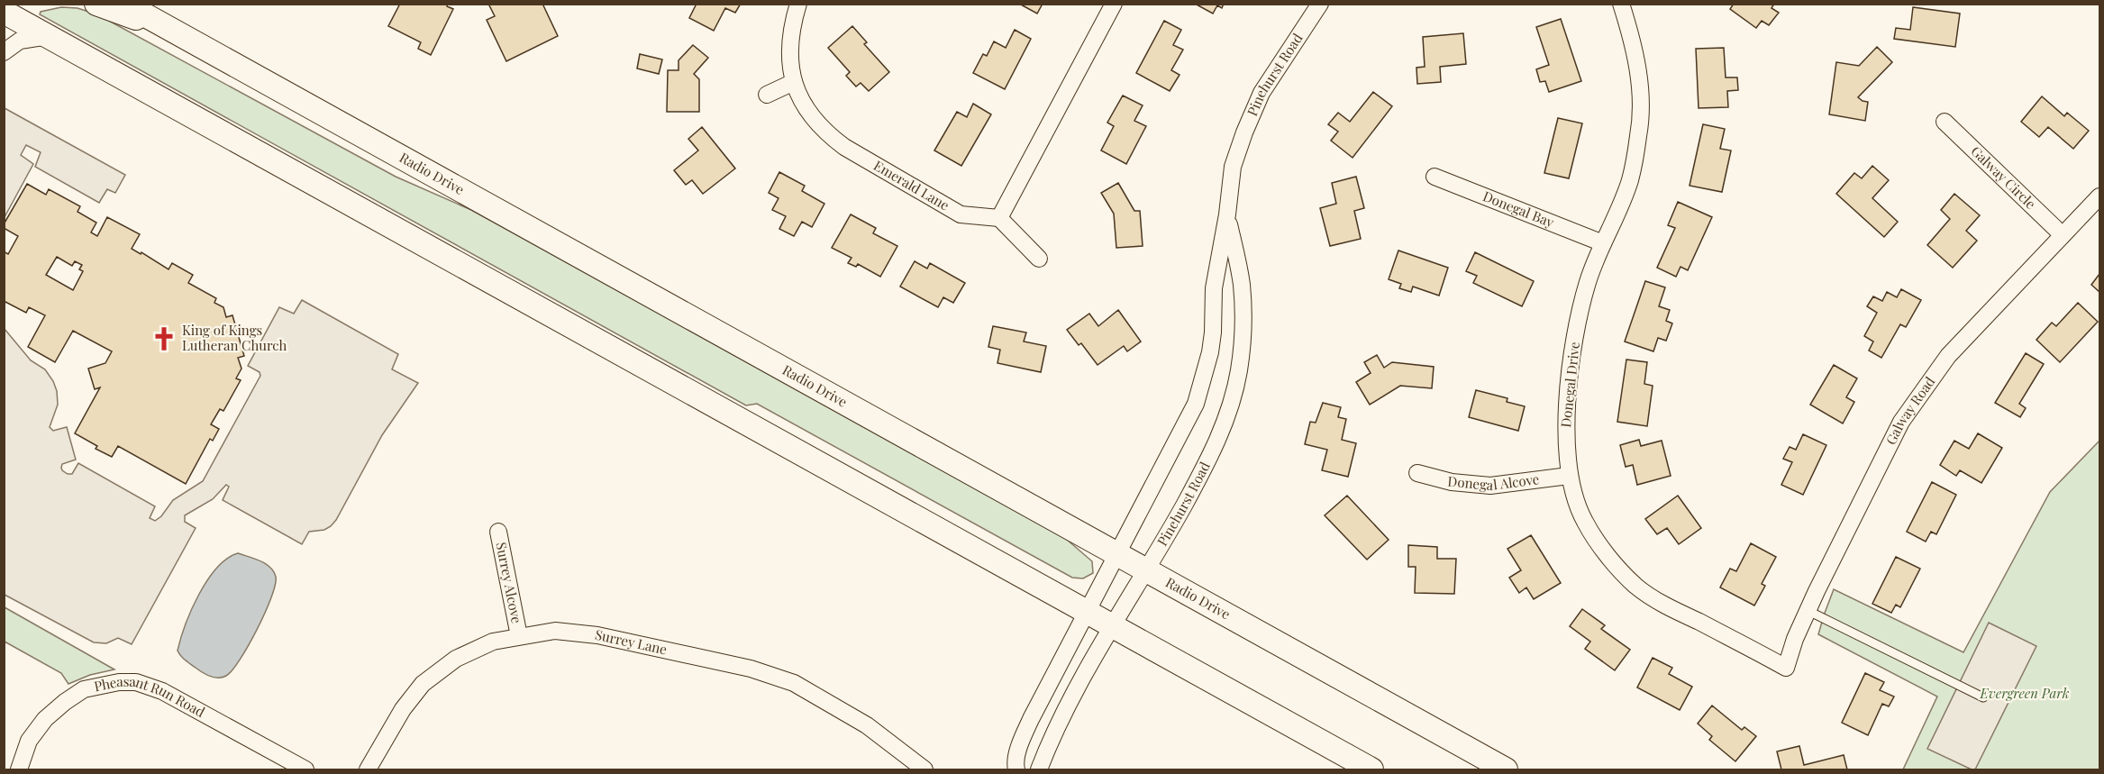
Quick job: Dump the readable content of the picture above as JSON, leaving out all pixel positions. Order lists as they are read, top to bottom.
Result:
{
  "streets": {
    "main road": ["Radio Drive"],
    "street": [
      "Pinehurst Road",
      "Galway Circle",
      "Emerald Lane",
      "Donegal Bay",
      "Donegal Drive",
      "Galway Road",
      "Donegal Alcove",
      "Surrey Alcove",
      "Surrey Lane",
      "Pheasant Run Road"
    ]
  },
  "crossings": [
    ["Pinehurst Road", "Radio Drive"],
    ["Galway Circle", "Galway Road"],
    ["Donegal Bay", "Donegal Drive"],
    ["Donegal Drive", "Galway Road"],
    ["Donegal Drive", "Donegal Alcove"],
    ["Surrey Alcove", "Surrey Lane"]
  ],
  "parks": ["Evergreen Park"],
  "places": {
    "church": ["King of Kings Lutheran Church"]
  }
}
